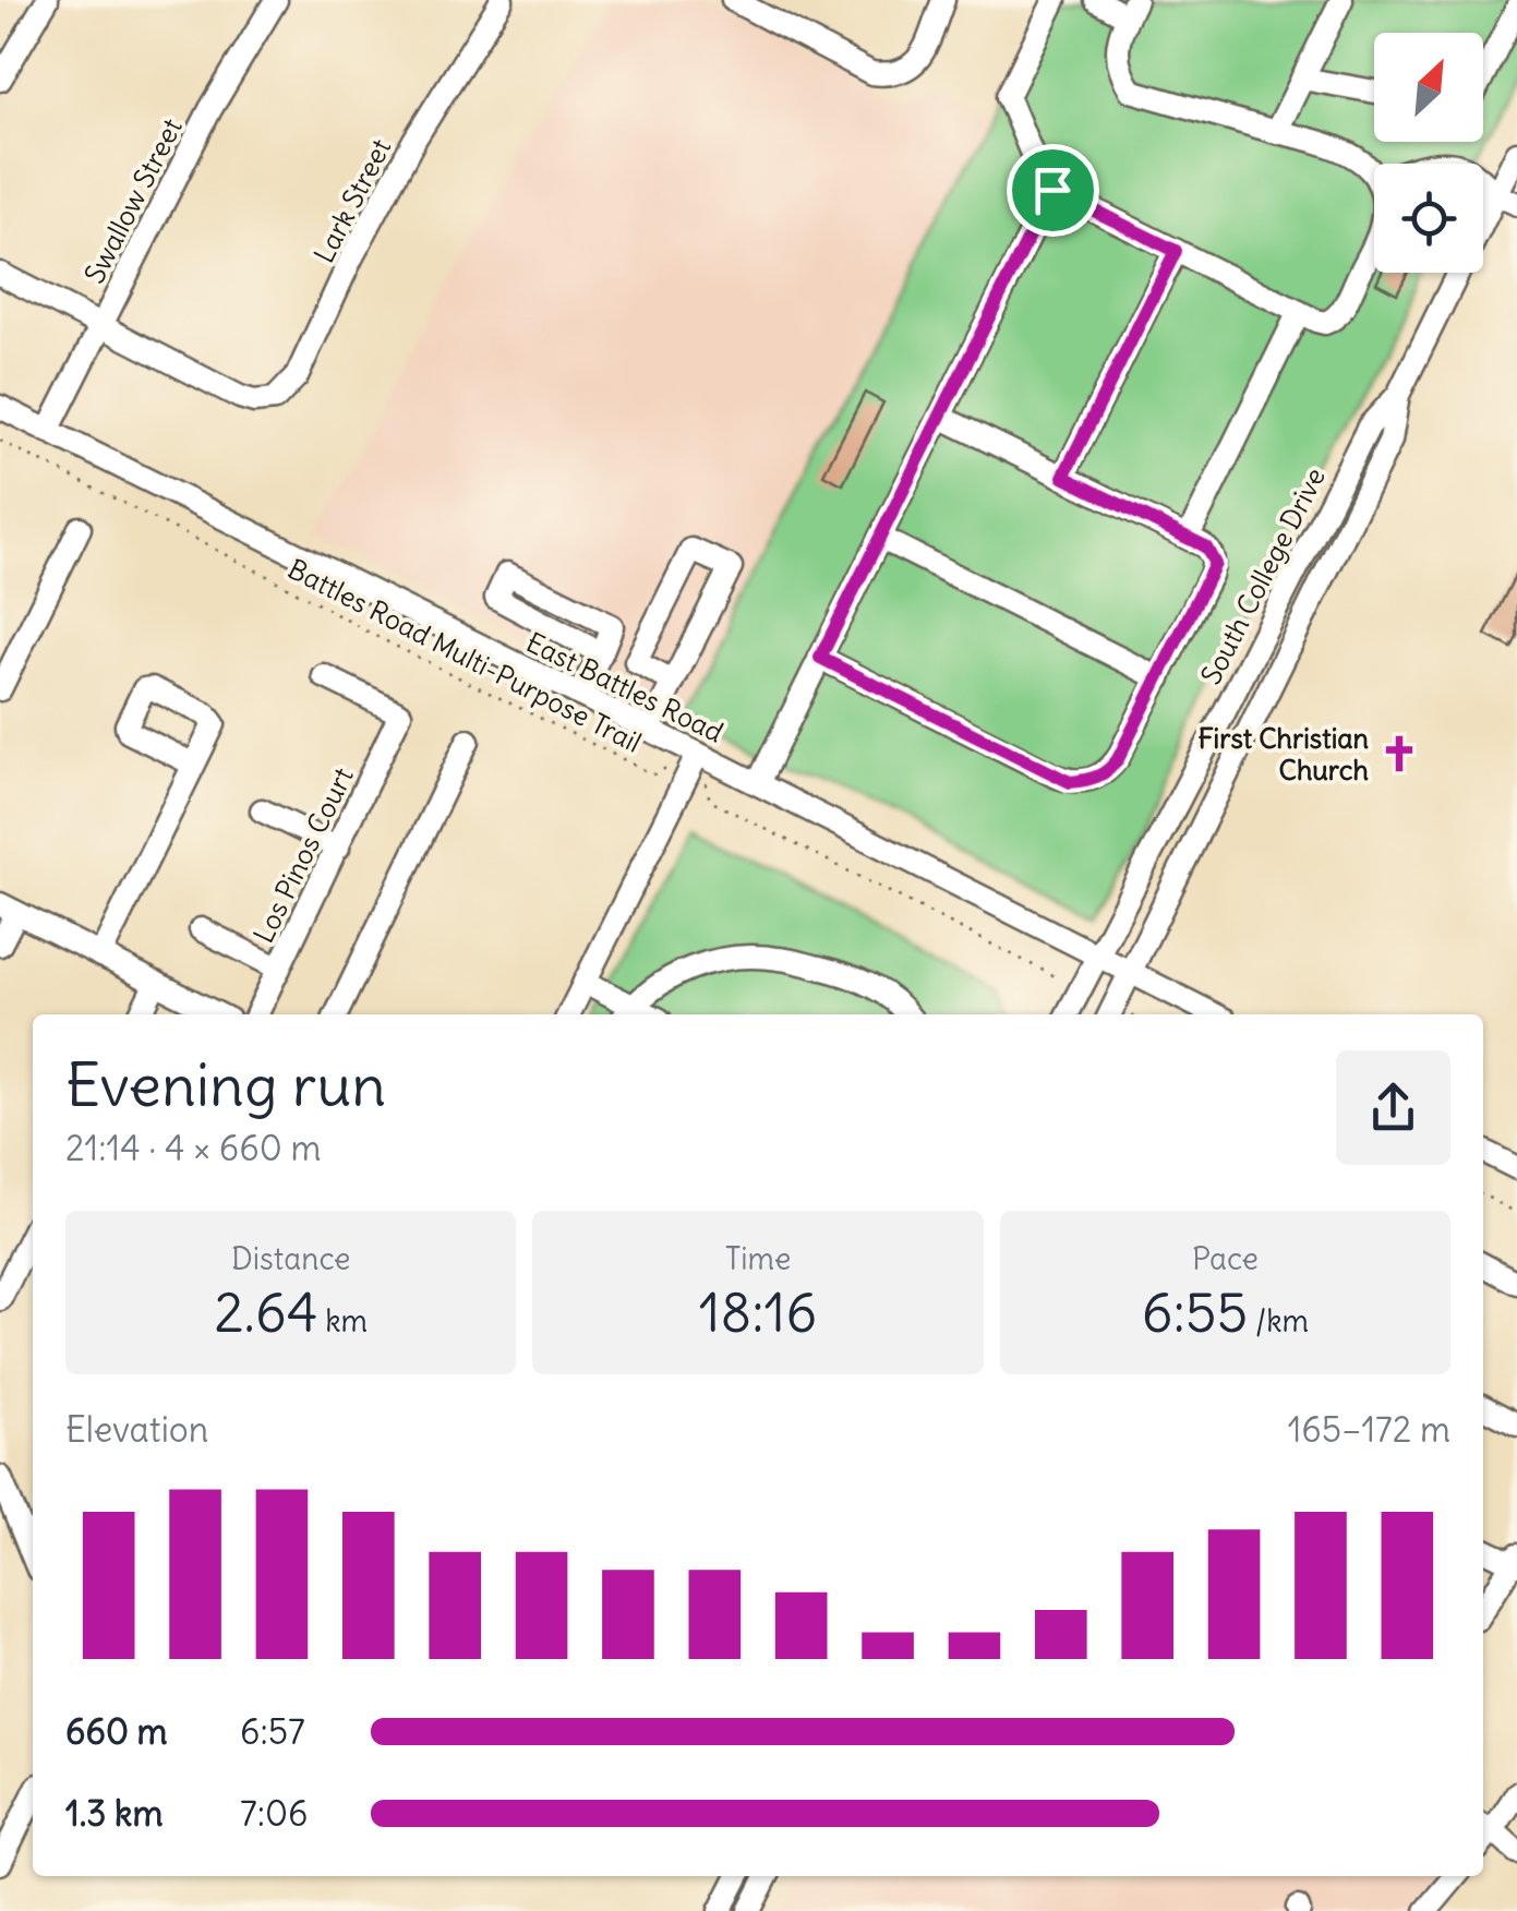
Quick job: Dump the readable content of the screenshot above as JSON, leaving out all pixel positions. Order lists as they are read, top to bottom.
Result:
{
  "streets": {
    "street": [
      "Swallow Street",
      "Lark Street",
      "South College Drive",
      "East Battles Road",
      "Los Pinos Court"
    ],
    "path": ["Battles Road Multi-Purpose Trail"]
  },
  "crossings": [
    ["Swallow Street", "Lark Street"],
    ["Swallow Street", "East Battles Road"],
    ["South College Drive", "East Battles Road"]
  ],
  "places": {
    "church": ["First Christian Church"]
  },
  "north": "top right",
  "page": {
    "heading": ["Evening run", "21:14 · 4 × 660 m"],
    "stats": [
      ["Distance", "2.64 km"],
      ["Time", "18:16"],
      ["Pace", "6:55 /km"]
    ],
    "chart": ["Elevation", "165–172 m"],
    "list": [
      {
        "name": "660 m",
        "note": "6:57"
      },
      {
        "name": "1.3 km",
        "note": "7:06"
      }
    ]
  }
}
